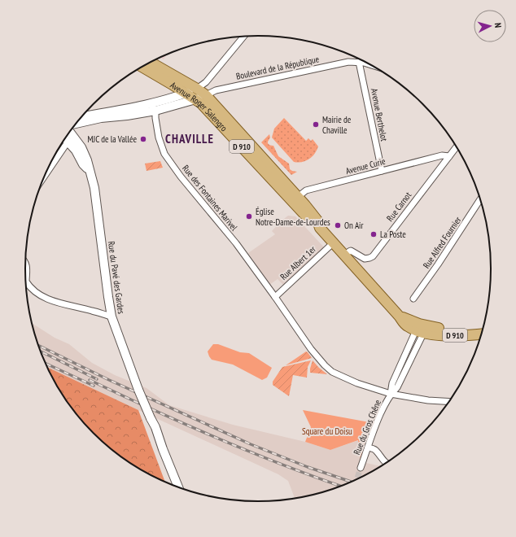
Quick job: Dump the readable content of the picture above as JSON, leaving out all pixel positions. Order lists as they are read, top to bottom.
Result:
{
  "streets": {
    "main road": ["Avenue Roger Salengro", "D 910", "Rue du Pavé des Gardes"],
    "street": [
      "Boulevard de la République",
      "Avenue Berthelot",
      "Avenue Curie",
      "Rue des Fontaines Marivel",
      "Rue Carnot",
      "Rue Alfred Fournier",
      "Rue Albert 1er",
      "Rue du Gros Chêne"
    ]
  },
  "crossings": [
    ["Boulevard de la République", "Avenue Roger Salengro"],
    ["Boulevard de la République", "Avenue Berthelot"],
    ["Avenue Roger Salengro", "Avenue Curie"],
    ["Avenue Roger Salengro", "Rue Carnot"],
    ["Avenue Roger Salengro", "Rue Albert 1er"],
    ["Avenue Roger Salengro", "Rue du Gros Chêne"],
    ["Avenue Berthelot", "Avenue Curie"],
    ["Avenue Curie", "Rue Carnot"],
    ["Rue des Fontaines Marivel", "Rue Albert 1er"],
    ["Rue des Fontaines Marivel", "Rue du Gros Chêne"]
  ],
  "districts": ["CHAVILLE"],
  "parks": ["Square du Doisu"],
  "places": [
    "Mairie de Chaville",
    "MJC de la Vallée",
    "Église Notre-Dame-de-Lourdes",
    "On Air",
    "La Poste"
  ],
  "north": "right"
}
